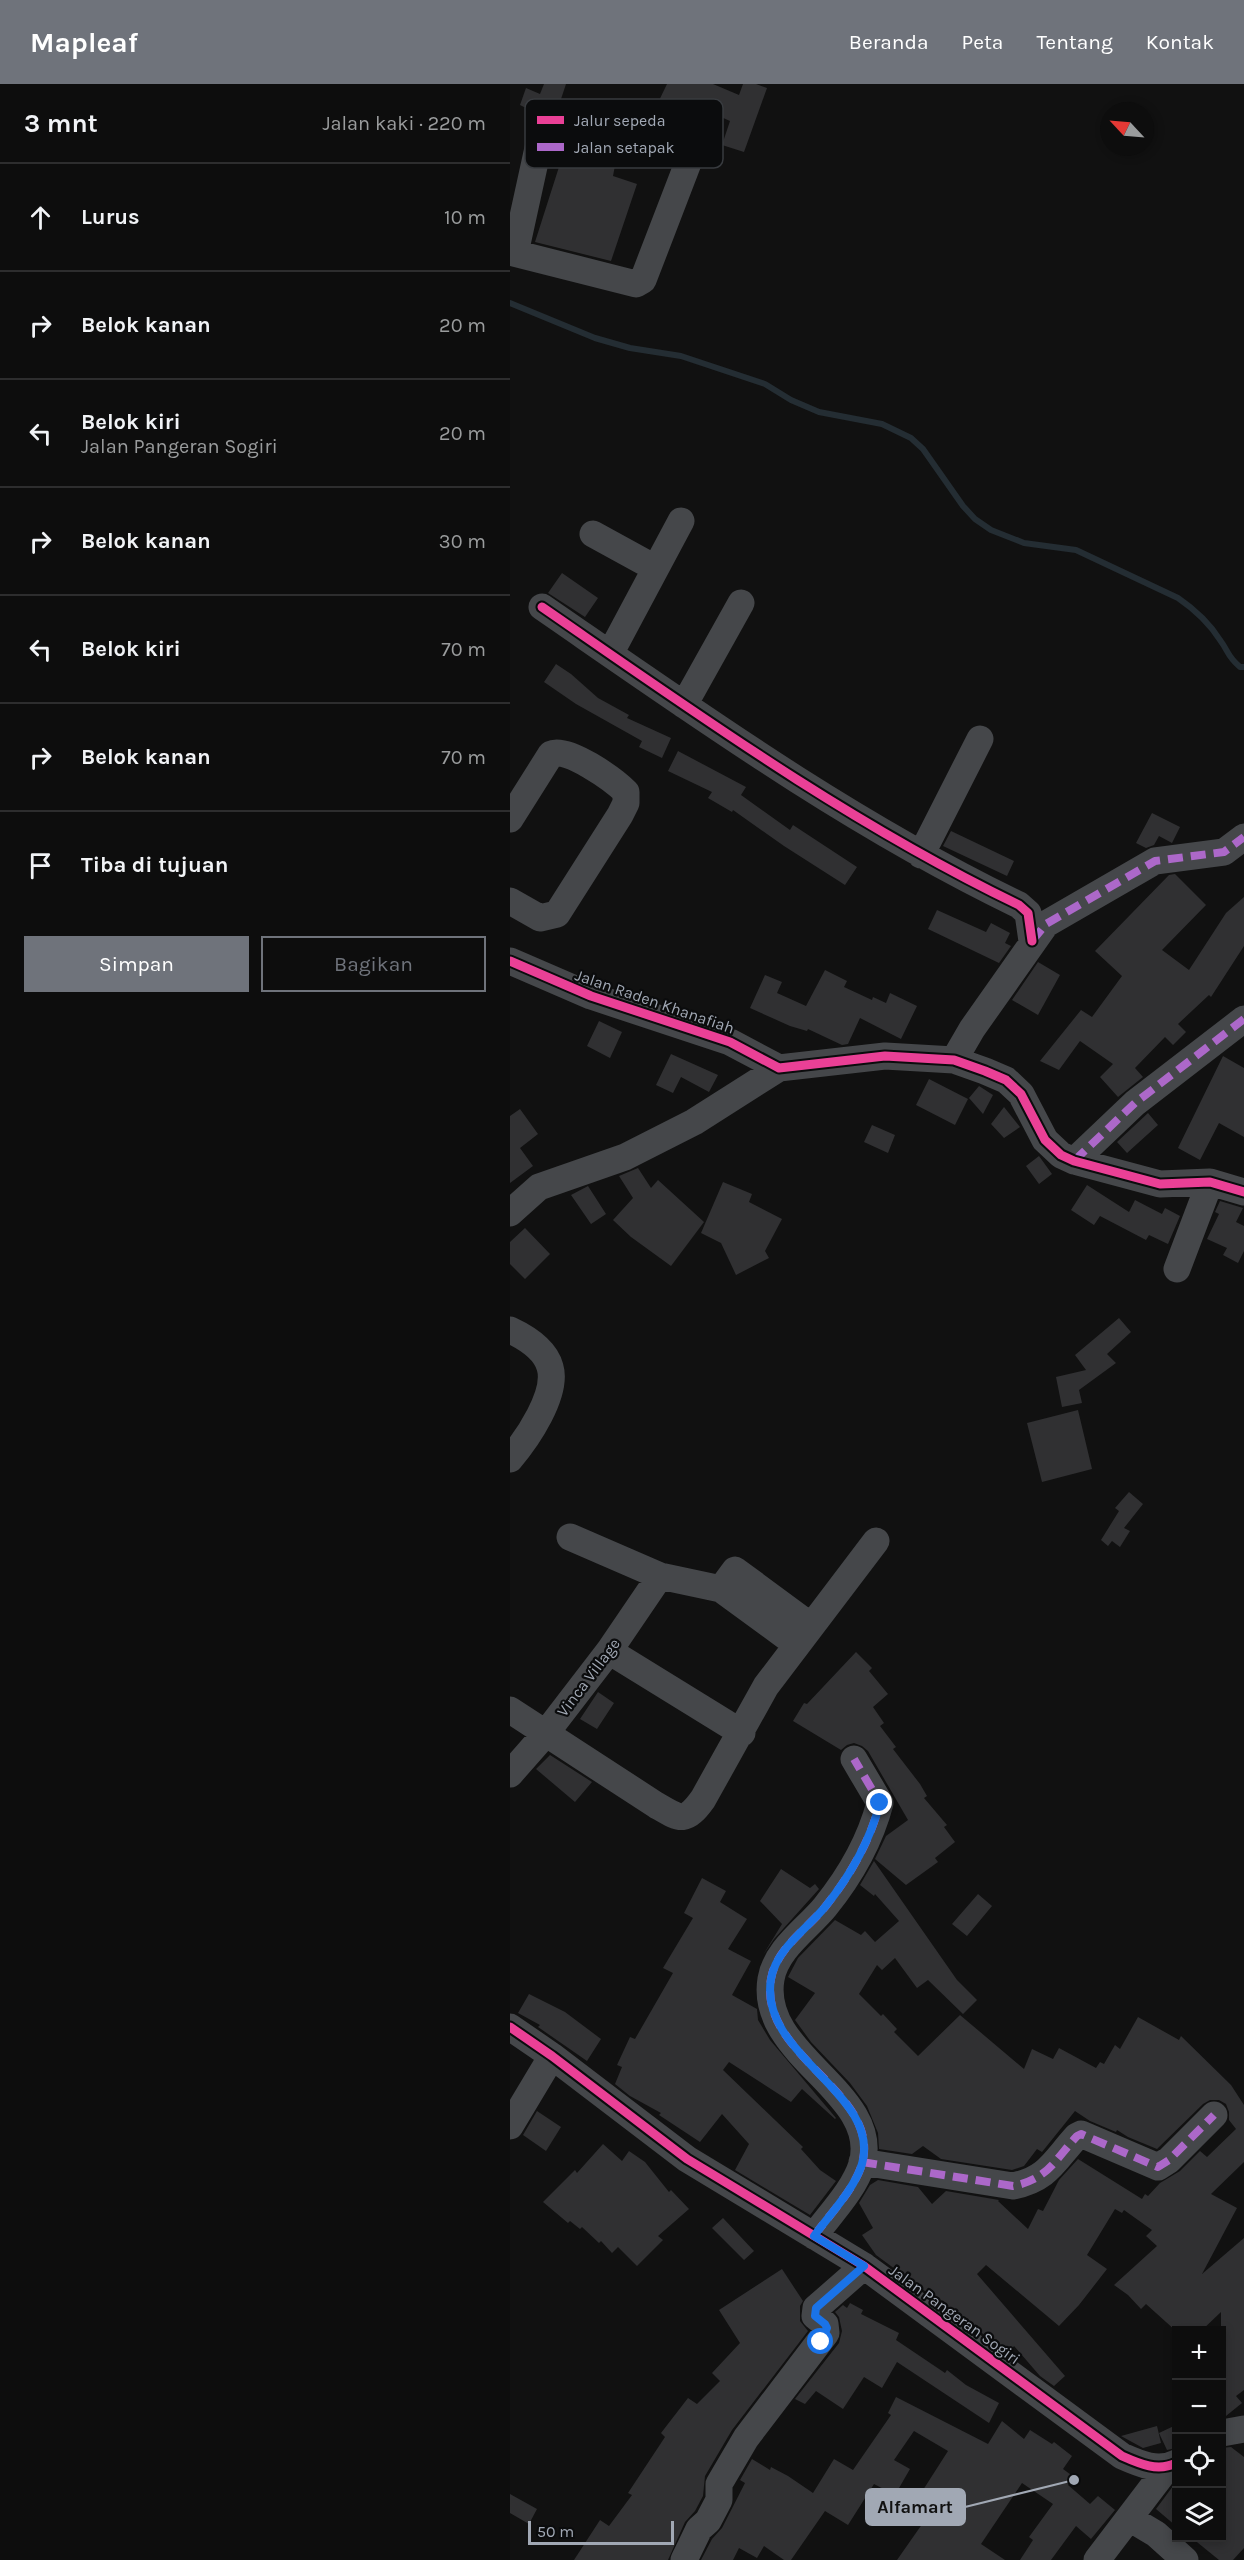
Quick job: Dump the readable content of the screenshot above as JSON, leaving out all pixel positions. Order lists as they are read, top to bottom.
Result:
{
  "streets": {
    "street": ["Jalan Raden Khanafiah", "Vinca Village", "Jalan Pangeran Sogiri"]
  },
  "places": ["Alfamart"],
  "legend": ["Jalur sepeda", "Jalan setapak"],
  "scale_bar": "50 m",
  "north": "top left",
  "page": {
    "header": "Mapleaf",
    "nav": [
      "Beranda",
      "Peta",
      "Tentang",
      "Kontak"
    ],
    "heading": ["3 mnt", "Jalan kaki · 220 m"],
    "list": [
      ["Lurus", "10 m"],
      ["Belok kanan", "20 m"],
      ["Belok kiri", "Jalan Pangeran Sogiri", "20 m"],
      ["Belok kanan", "30 m"],
      ["Belok kiri", "70 m"],
      ["Belok kanan", "70 m"],
      "Tiba di tujuan"
    ],
    "buttons": ["Simpan", "Bagikan"],
    "map_buttons": ["+", "−"],
    "scale": "50 m"
  }
}
